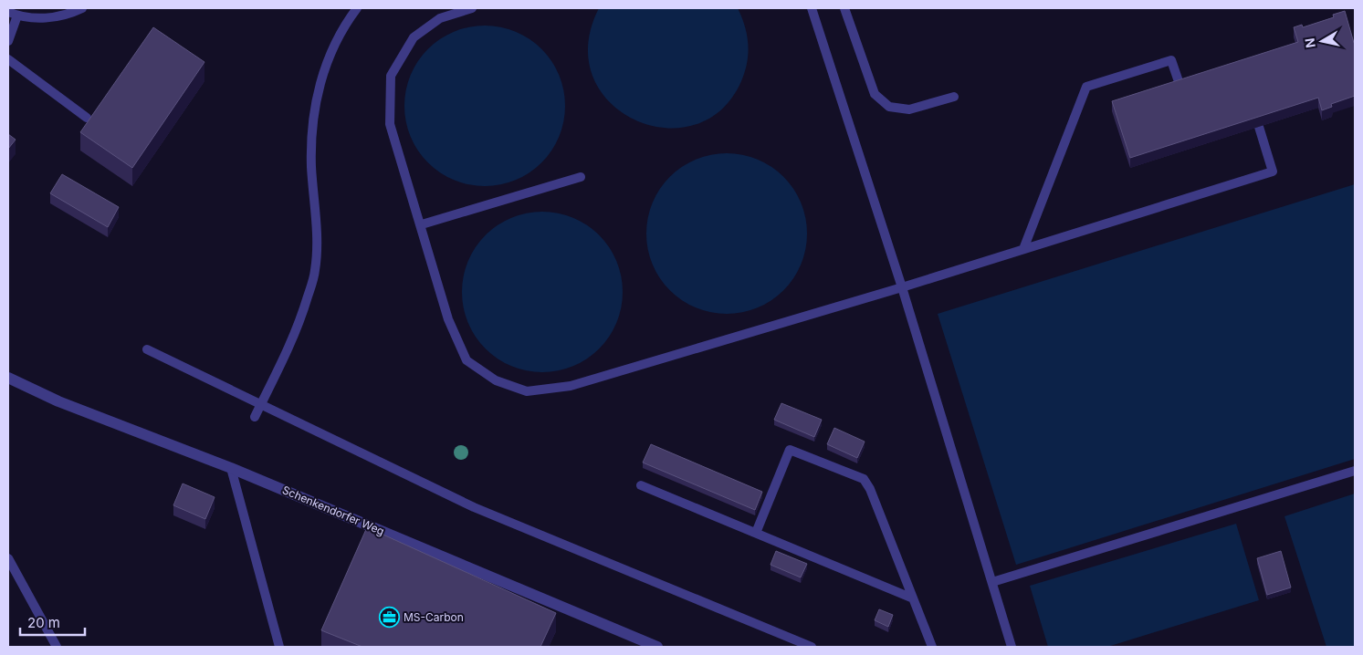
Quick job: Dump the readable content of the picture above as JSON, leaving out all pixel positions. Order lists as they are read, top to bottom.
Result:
{
  "streets": {
    "street": ["Schenkendorfer Weg"]
  },
  "places": {
    "office": ["MS-Carbon"]
  },
  "scale_bar": "20 m",
  "north": "left"
}
